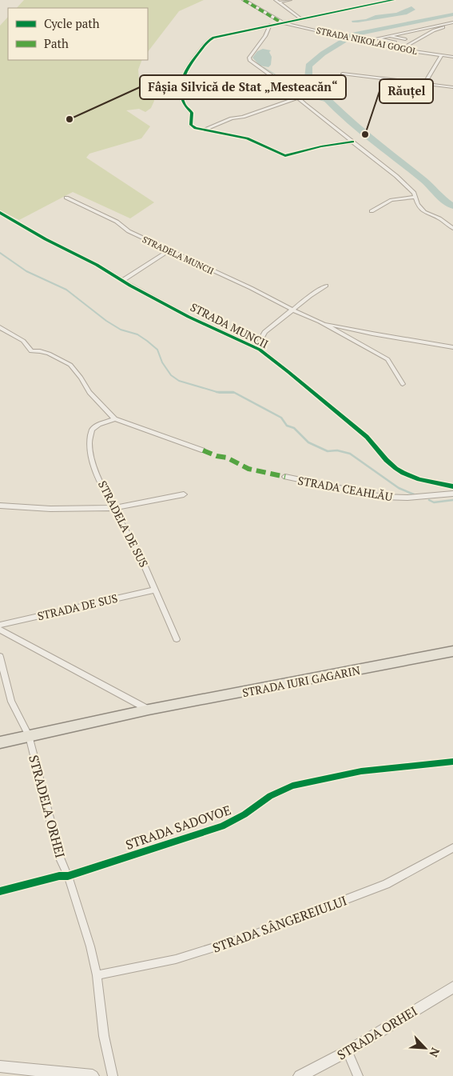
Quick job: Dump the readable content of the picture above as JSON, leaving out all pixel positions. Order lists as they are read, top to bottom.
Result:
{
  "streets": {
    "main road": ["STRADA IURI GAGARIN"],
    "street": [
      "STRADA NIKOLAI GOGOL",
      "STRADELA MUNCII",
      "STRADA MUNCII",
      "STRADA CEAHLĂU",
      "STRADELA DE SUS",
      "STRADA DE SUS",
      "STRADELA ORHEI",
      "STRADA SADOVOE",
      "STRADA SÂNGEREIULUI",
      "STRADA ORHEI"
    ]
  },
  "crossings": [
    ["STRADELA DE SUS", "STRADA DE SUS"],
    ["STRADA IURI GAGARIN", "STRADELA ORHEI"],
    ["STRADELA ORHEI", "STRADA SADOVOE"],
    ["STRADELA ORHEI", "STRADA SÂNGEREIULUI"]
  ],
  "places": ["Fâșia Silvică de Stat „Mesteacăn“", "Răuțel"],
  "legend": ["Cycle path", "Path"],
  "north": "bottom right"
}
